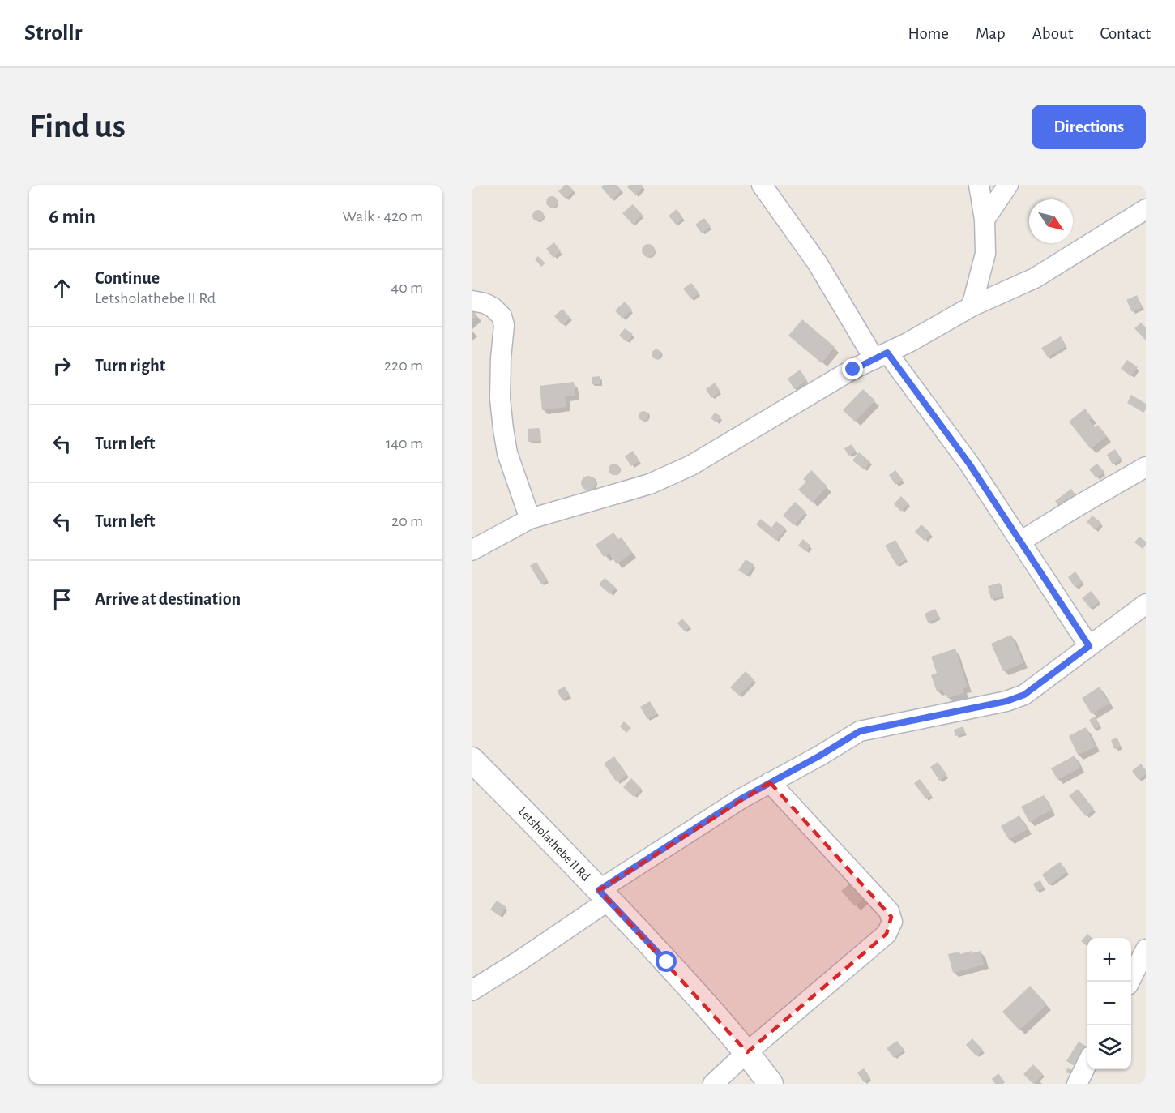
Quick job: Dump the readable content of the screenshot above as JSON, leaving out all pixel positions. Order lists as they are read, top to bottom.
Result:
{
  "streets": {
    "street": ["Letsholathebe II Rd"]
  },
  "north": "bottom right",
  "page": {
    "header": "Strollr",
    "nav": [
      "Home",
      "Map",
      "About",
      "Contact"
    ],
    "buttons": "Directions",
    "title": "Find us",
    "heading": ["6 min", "Walk · 420 m"],
    "list": [
      ["Continue", "Letsholathebe II Rd", "40 m"],
      ["Turn right", "220 m"],
      ["Turn left", "140 m"],
      ["Turn left", "20 m"],
      "Arrive at destination"
    ],
    "map_buttons": ["+", "−"]
  }
}
